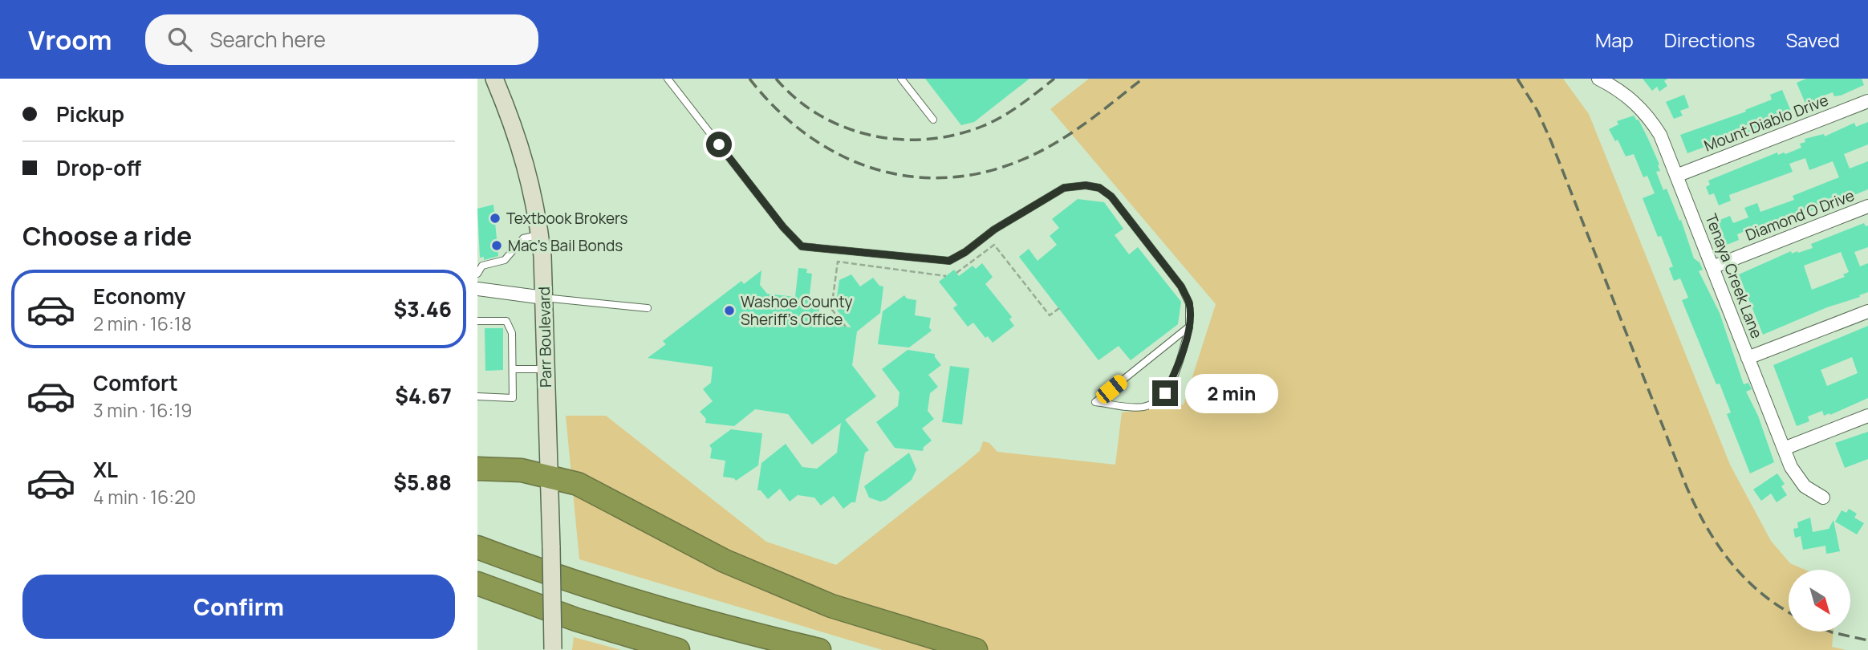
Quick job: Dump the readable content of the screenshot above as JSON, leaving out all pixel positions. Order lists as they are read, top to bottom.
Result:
{
  "streets": {
    "main road": ["Parr Boulevard"],
    "street": ["Mount Diablo Drive", "Diamond O Drive", "Tenaya Creek Lane"]
  },
  "crossings": [
    ["Mount Diablo Drive", "Tenaya Creek Lane"],
    ["Diamond O Drive", "Tenaya Creek Lane"]
  ],
  "places": ["Textbook Brokers", "Mac's Bail Bonds", "Washoe County Sheriff's Office"],
  "north": "bottom right",
  "page": {
    "header": "Vroom",
    "search": "Search here",
    "nav": ["Map", "Directions", "Saved"],
    "banner": ["Pickup", "Drop-off"],
    "heading": "Choose a ride",
    "list": [
      {
        "name": "Economy",
        "note": "2 min · 16:18",
        "value": "$3.46"
      },
      {
        "name": "Comfort",
        "note": "3 min · 16:19",
        "value": "$4.67"
      },
      {
        "name": "XL",
        "note": "4 min · 16:20",
        "value": "$5.88"
      }
    ],
    "bubble": "2 min",
    "buttons": "Confirm"
  }
}
